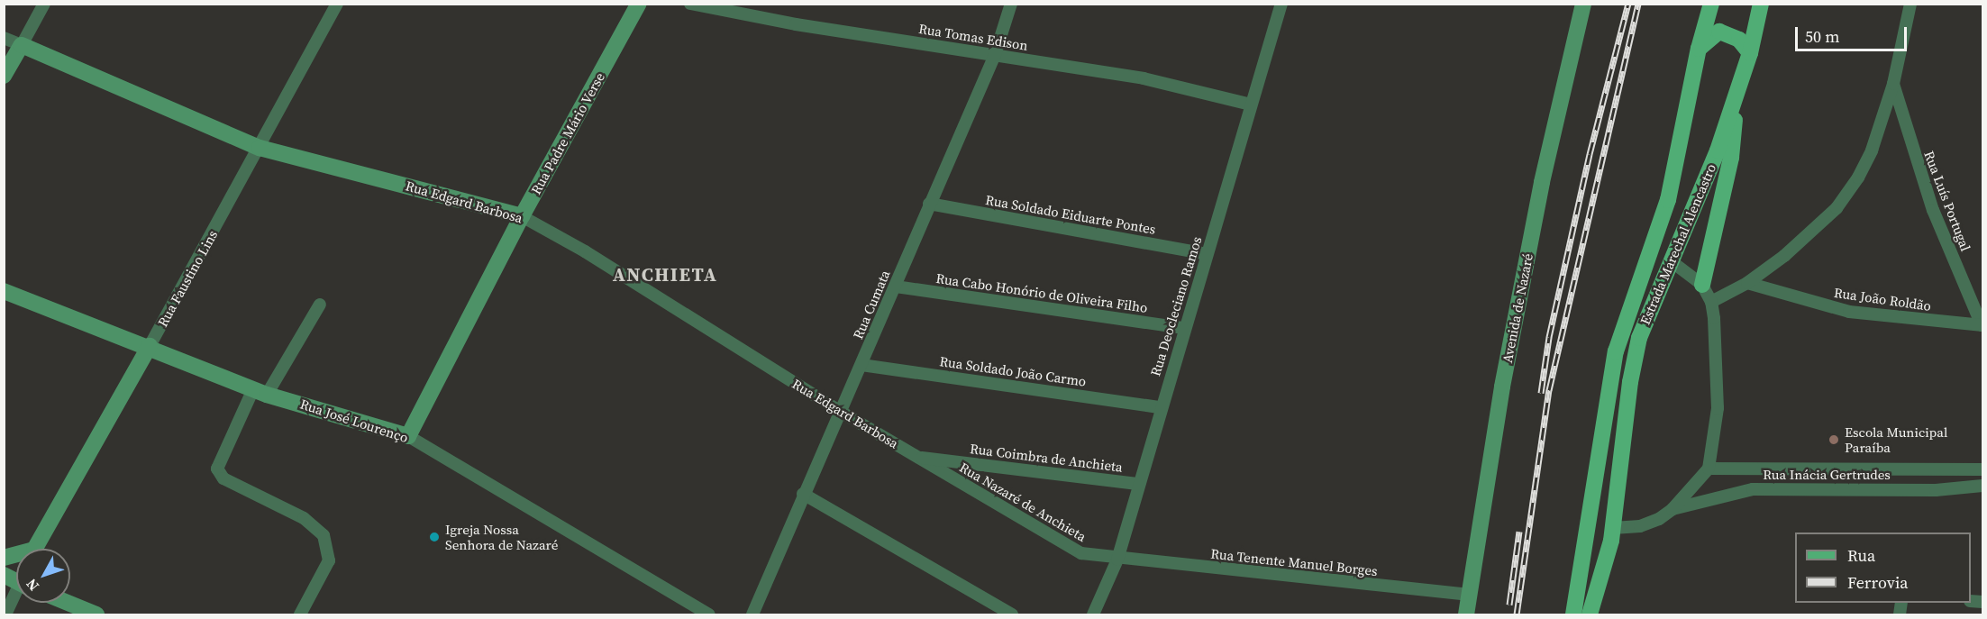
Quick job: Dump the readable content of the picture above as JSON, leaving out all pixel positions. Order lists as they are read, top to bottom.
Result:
{
  "streets": {
    "main road": ["Estrada Marechal Alencastro"],
    "street": [
      "Rua Tomas Edison",
      "Rua Padre Mário Verse",
      "Rua Luís Portugal",
      "Rua Edgard Barbosa",
      "Rua Soldado Eiduarte Pontes",
      "Rua Faustino Lins",
      "Rua Cabo Honório de Oliveira Filho",
      "Rua João Roldão",
      "Rua Cumata",
      "Rua Deocleciano Ramos",
      "Avenida de Nazaré",
      "Rua Soldado João Carmo",
      "Rua José Lourenço",
      "Rua Coimbra de Anchieta",
      "Rua Inácia Gertrudes",
      "Rua Nazaré de Anchieta",
      "Rua Tenente Manuel Borges"
    ]
  },
  "crossings": [
    ["Rua Tomas Edison", "Rua Cumata"],
    ["Rua Tomas Edison", "Rua Deocleciano Ramos"],
    ["Rua Padre Mário Verse", "Rua Edgard Barbosa"],
    ["Rua Padre Mário Verse", "Rua José Lourenço"],
    ["Rua Luís Portugal", "Rua João Roldão"],
    ["Rua Edgard Barbosa", "Rua Faustino Lins"],
    ["Rua Edgard Barbosa", "Rua Cumata"],
    ["Rua Edgard Barbosa", "Rua Coimbra de Anchieta"],
    ["Rua Edgard Barbosa", "Rua Nazaré de Anchieta"],
    ["Rua Soldado Eiduarte Pontes", "Rua Cumata"],
    ["Rua Soldado Eiduarte Pontes", "Rua Deocleciano Ramos"],
    ["Rua Faustino Lins", "Rua José Lourenço"],
    ["Rua Cabo Honório de Oliveira Filho", "Rua Cumata"],
    ["Rua Cabo Honório de Oliveira Filho", "Rua Deocleciano Ramos"],
    ["Rua Cumata", "Rua Soldado João Carmo"],
    ["Rua Deocleciano Ramos", "Rua Soldado João Carmo"],
    ["Rua Deocleciano Ramos", "Rua Coimbra de Anchieta"],
    ["Rua Deocleciano Ramos", "Rua Nazaré de Anchieta"],
    ["Rua Deocleciano Ramos", "Rua Tenente Manuel Borges"],
    ["Avenida de Nazaré", "Rua Tenente Manuel Borges"],
    ["Rua Coimbra de Anchieta", "Rua Nazaré de Anchieta"],
    ["Rua Nazaré de Anchieta", "Rua Tenente Manuel Borges"]
  ],
  "districts": ["ANCHIETA"],
  "places": ["Escola Municipal Paraíba", "Igreja Nossa Senhora de Nazaré"],
  "legend": ["Rua", "Ferrovia"],
  "scale_bar": "50 m",
  "north": "bottom left"
}
